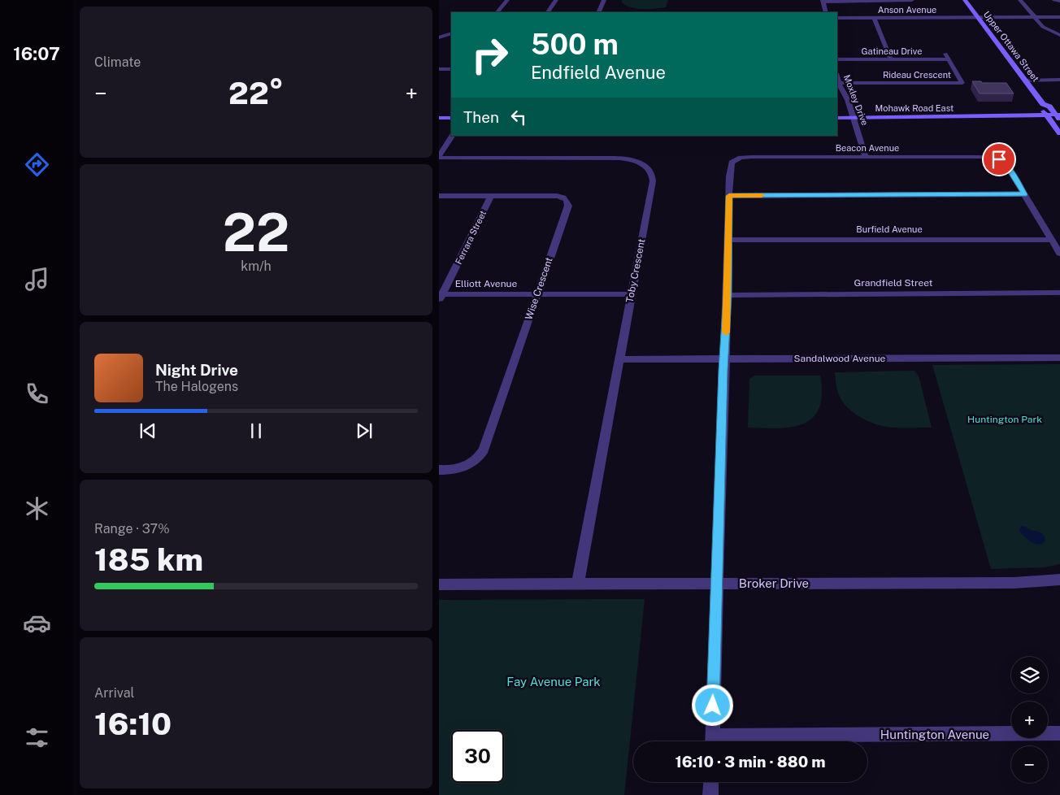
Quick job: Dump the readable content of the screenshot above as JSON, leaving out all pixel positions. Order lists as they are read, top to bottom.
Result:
{
  "streets": {
    "main road": ["Upper Ottawa Street", "Mohawk Road East"],
    "street": [
      "Anson Avenue",
      "Gatineau Drive",
      "Rideau Crescent",
      "Moxley Drive",
      "Beacon Avenue",
      "Burfield Avenue",
      "Ferrara Street",
      "Toby Crescent",
      "Grandfield Street",
      "Elliott Avenue",
      "Wise Crescent",
      "Sandalwood Avenue",
      "Broker Drive",
      "Huntington Avenue"
    ]
  },
  "crossings": [
    ["Anson Avenue", "Upper Ottawa Street"],
    ["Upper Ottawa Street", "Mohawk Road East"],
    ["Gatineau Drive", "Rideau Crescent"],
    ["Rideau Crescent", "Moxley Drive"],
    ["Moxley Drive", "Mohawk Road East"],
    ["Moxley Drive", "Beacon Avenue"],
    ["Ferrara Street", "Elliott Avenue"],
    ["Ferrara Street", "Wise Crescent"],
    ["Toby Crescent", "Elliott Avenue"],
    ["Toby Crescent", "Sandalwood Avenue"],
    ["Toby Crescent", "Broker Drive"],
    ["Elliott Avenue", "Wise Crescent"]
  ],
  "parks": ["Huntington Park", "Fay Avenue Park"],
  "page": {
    "tabs": "16:07",
    "tile": [
      "Climate",
      ["22", "km/h"],
      ["Range · 37%", "185 km"],
      ["Arrival", "16:10"]
    ],
    "turn": ["500 m", "Endfield Avenue"],
    "heat": ["−", "22°", "+"],
    "then": "Then",
    "song": ["Night Drive", "The Halogens"],
    "map_buttons": ["+", "−"],
    "limit": "30",
    "trip": "16:10 · 3 min · 880 m"
  }
}
